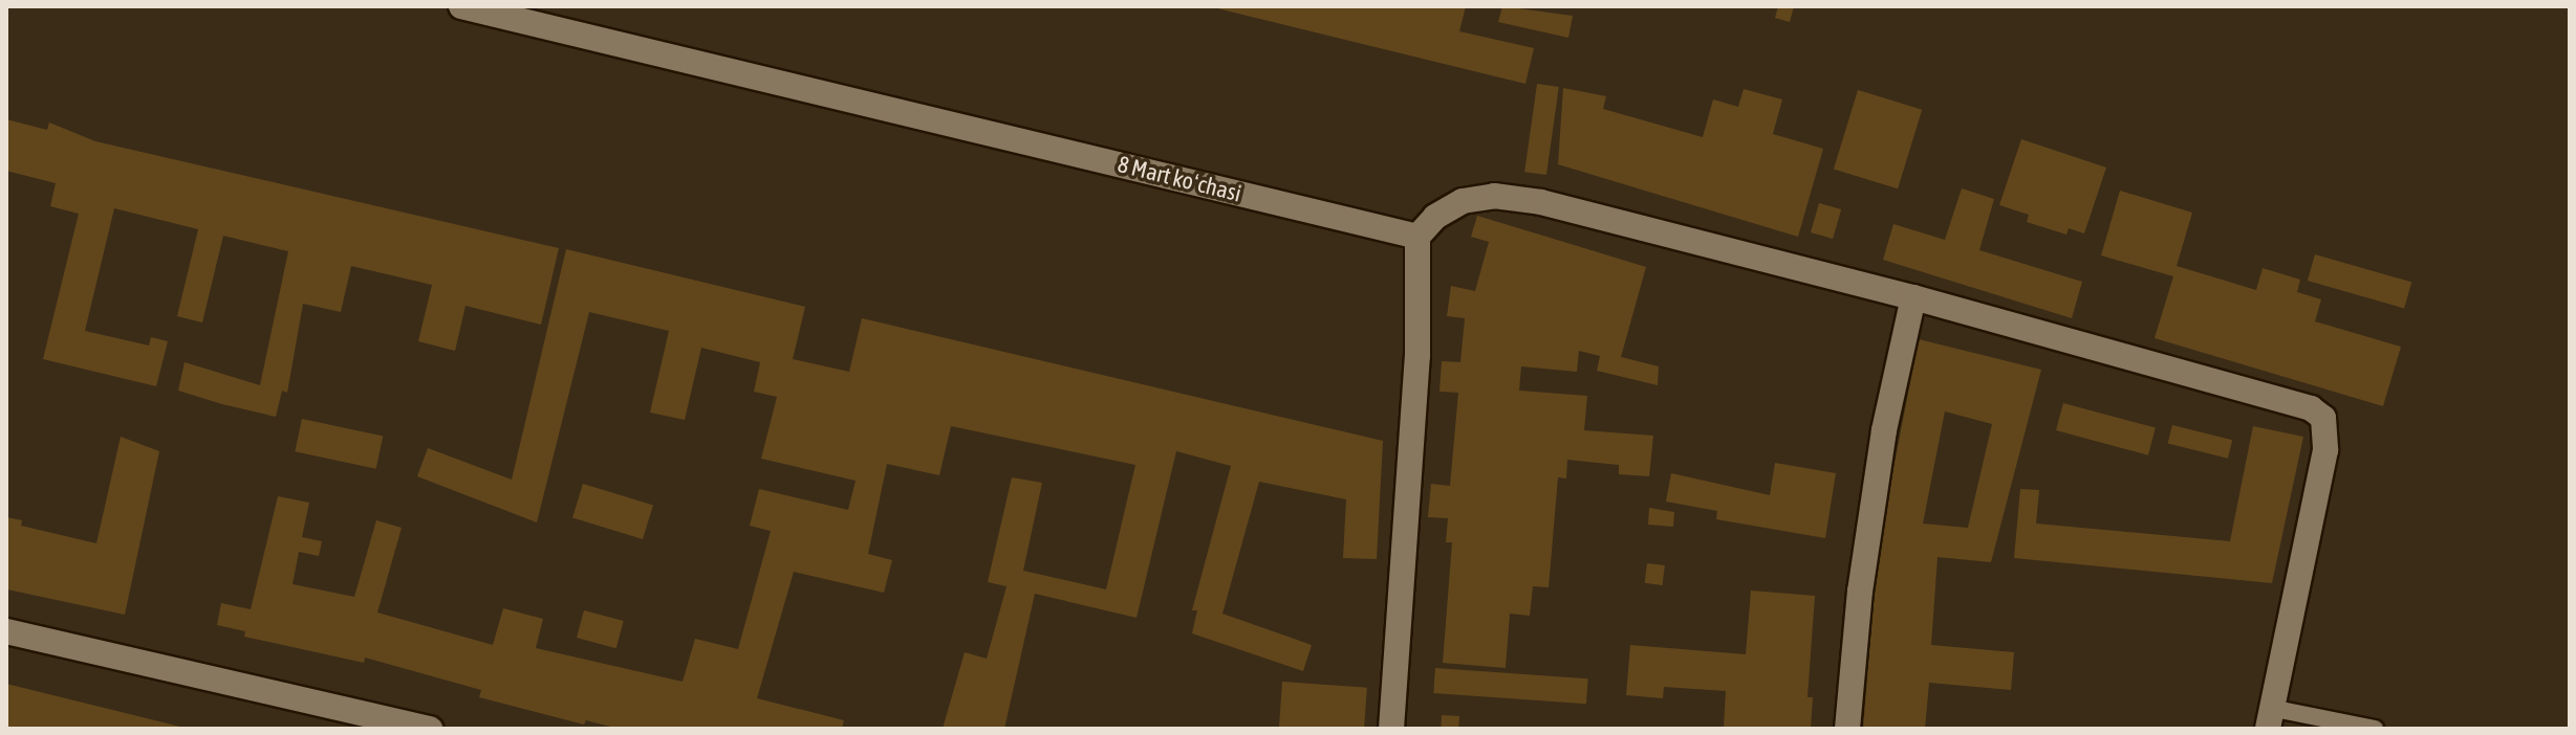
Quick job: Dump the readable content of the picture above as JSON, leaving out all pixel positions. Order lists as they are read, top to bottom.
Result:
{
  "streets": {
    "street": ["8 Mart koʻchasi"]
  }
}
